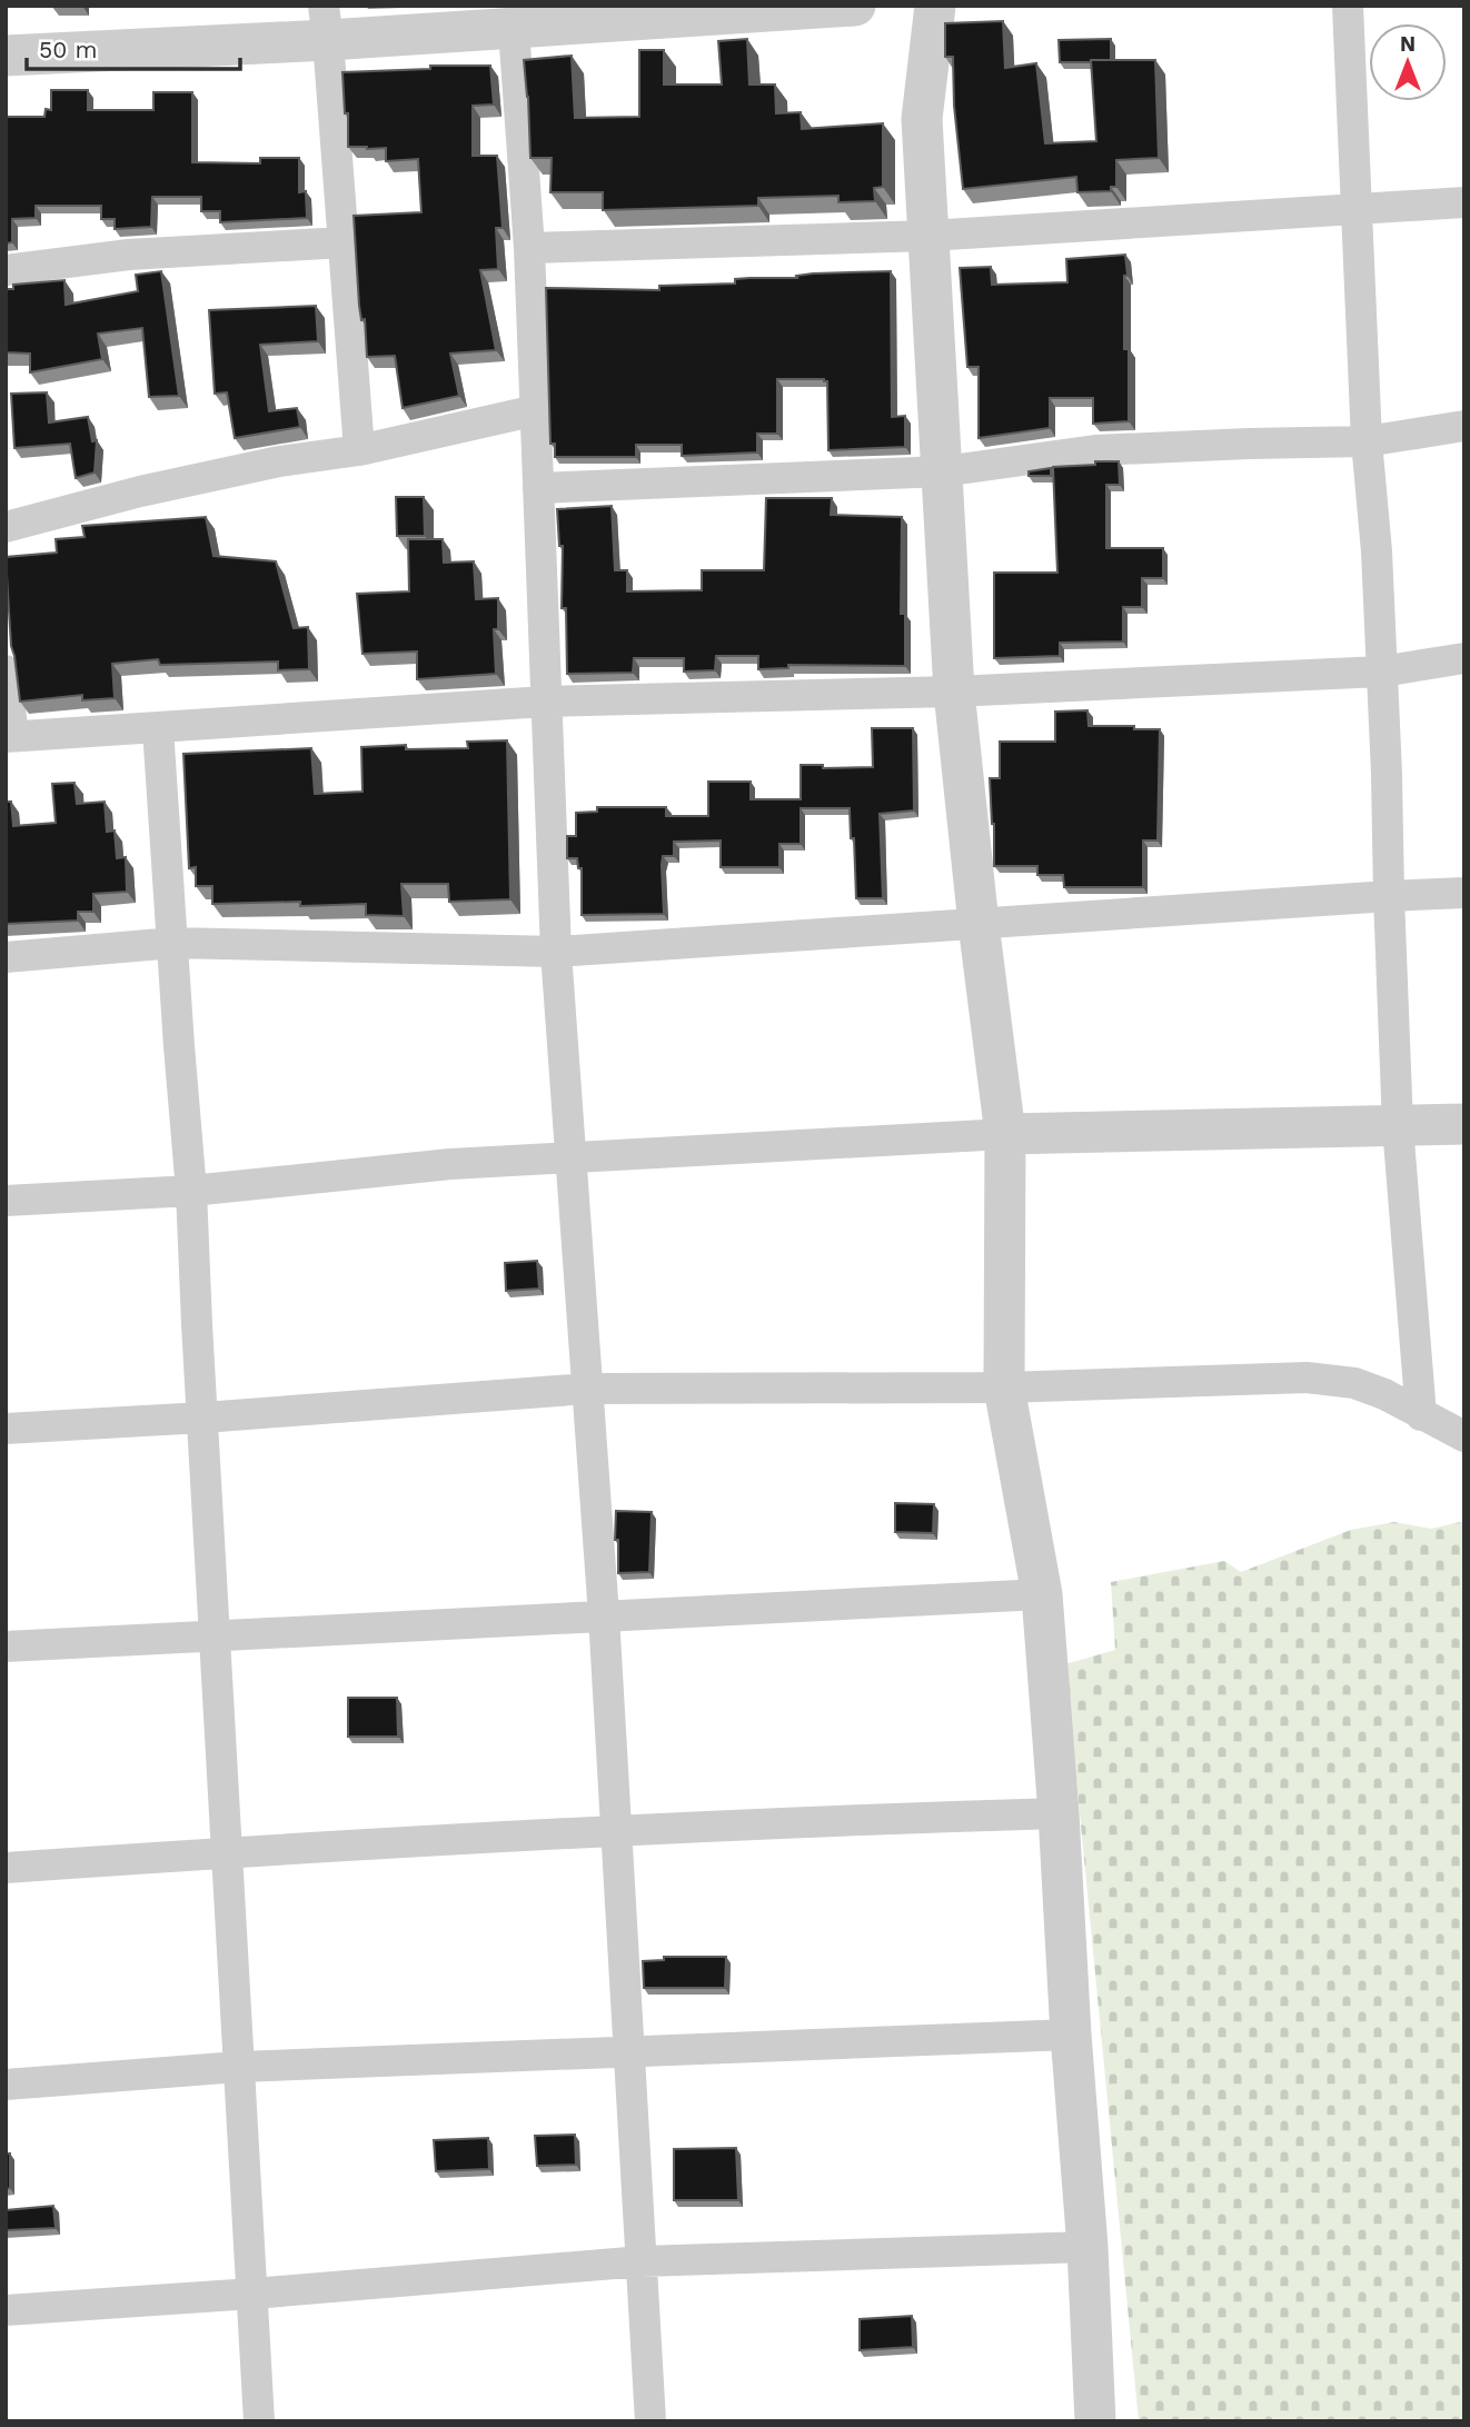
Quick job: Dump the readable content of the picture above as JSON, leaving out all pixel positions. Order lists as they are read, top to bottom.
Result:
{
  "scale_bar": "50 m",
  "north": "top"
}
